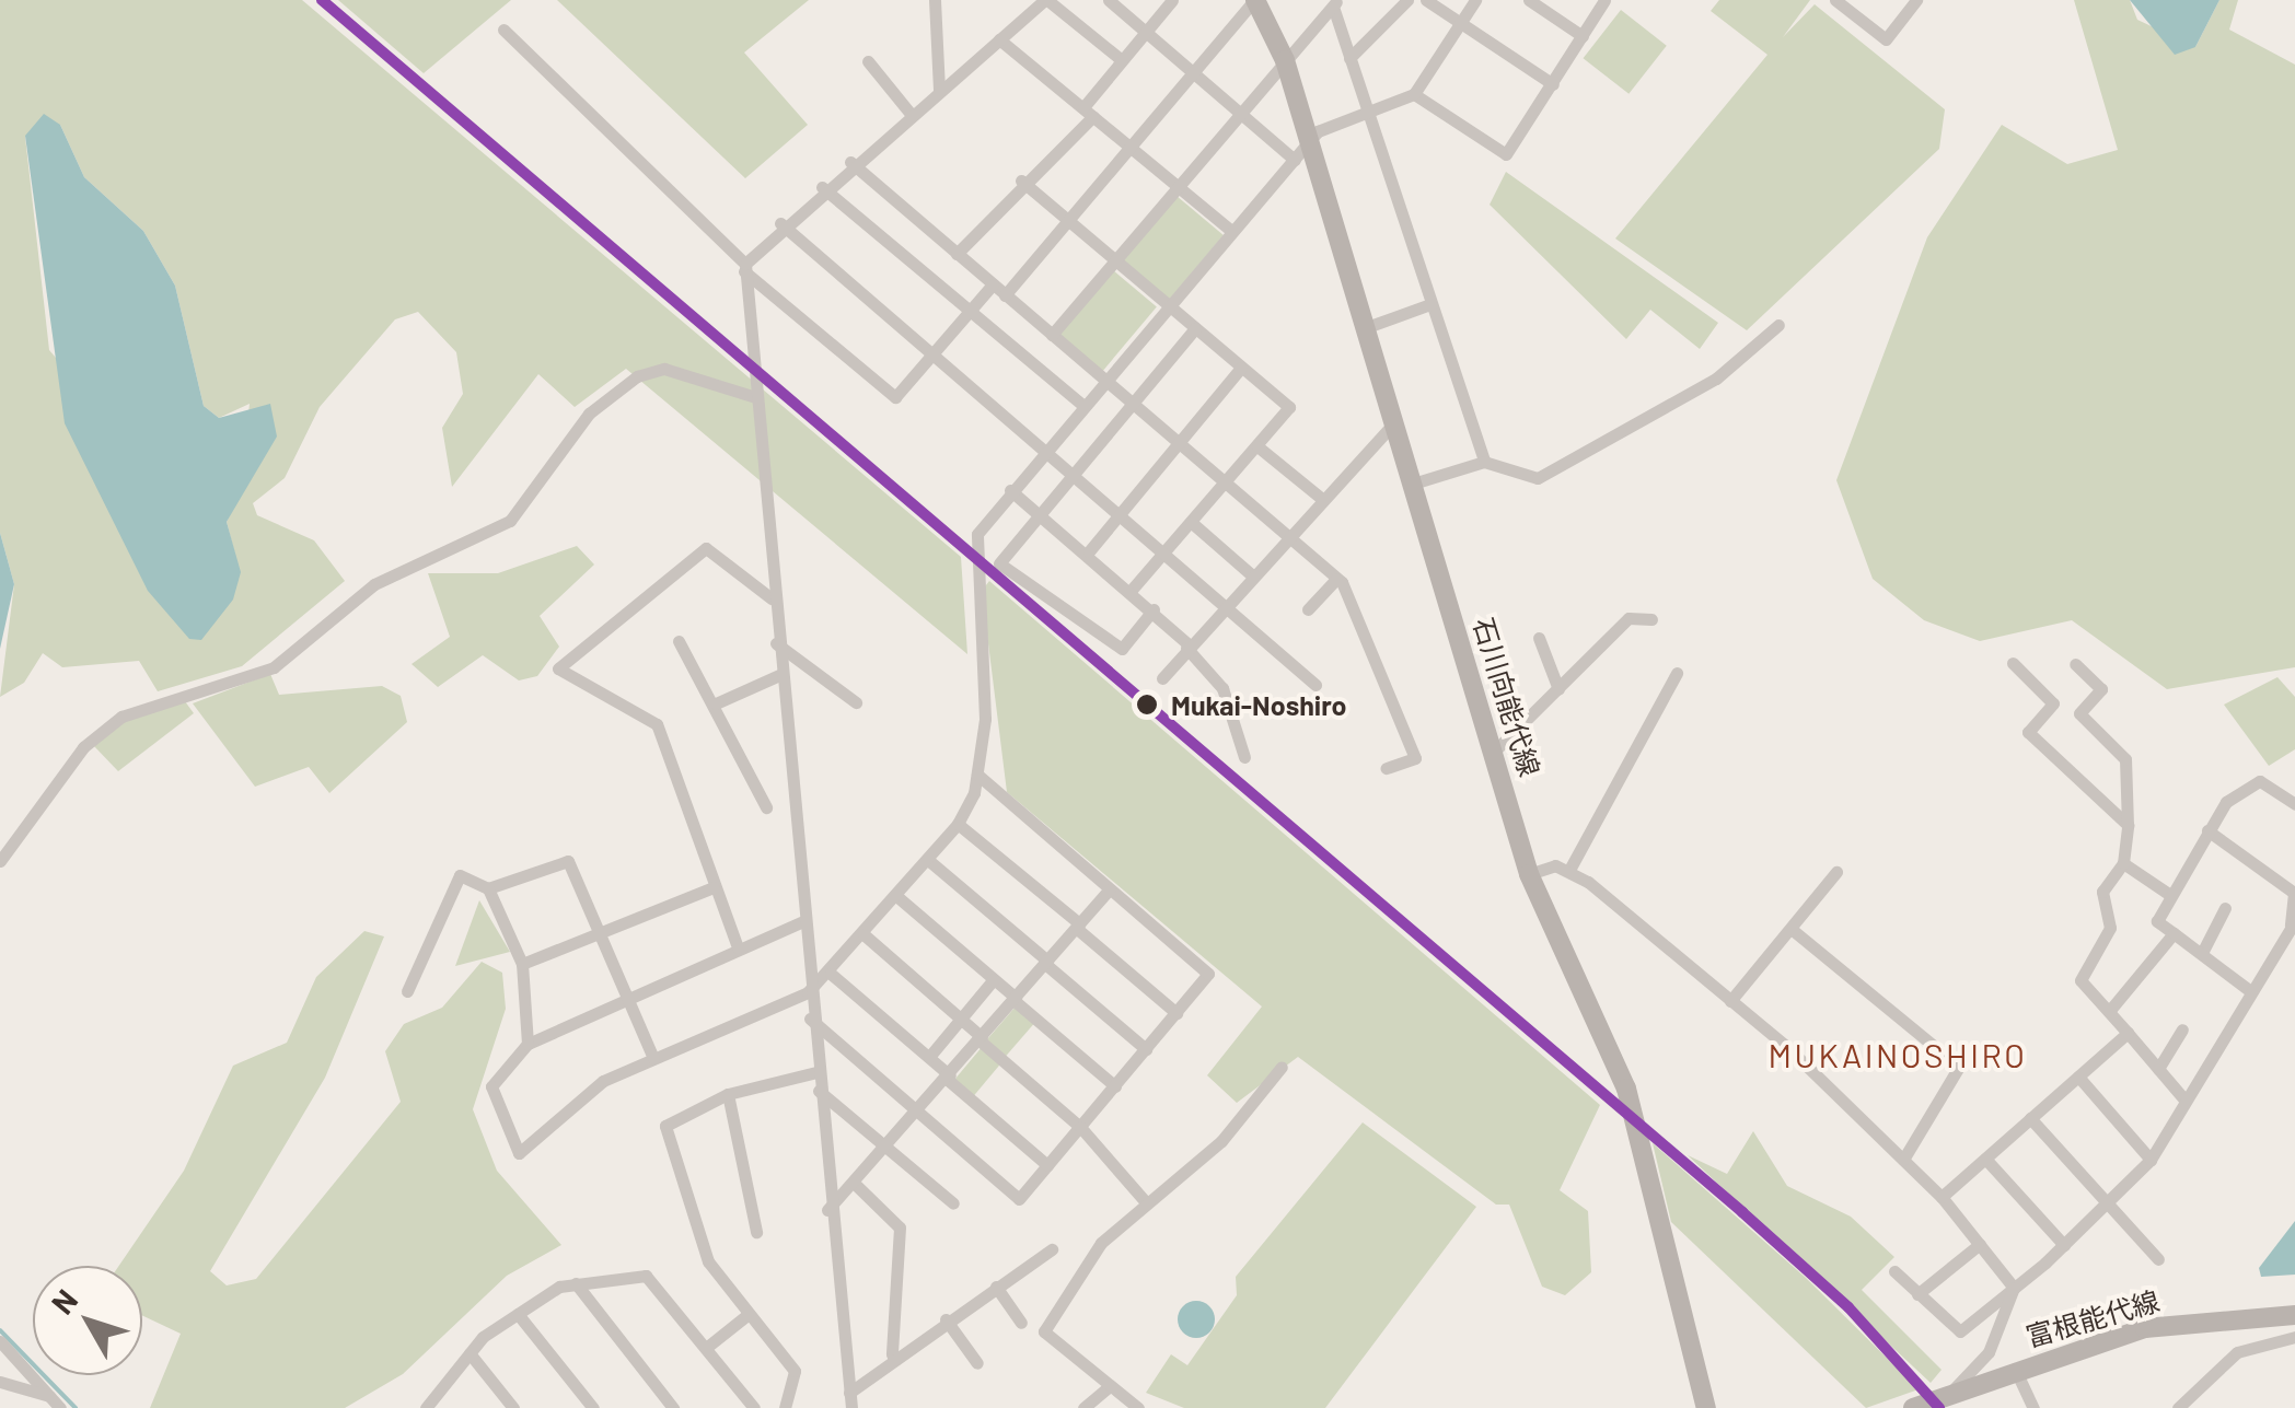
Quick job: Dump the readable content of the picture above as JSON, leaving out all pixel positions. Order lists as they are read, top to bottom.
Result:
{
  "streets": {
    "main road": ["石川向能代線", "富根能代線"]
  },
  "districts": ["MUKAINOSHIRO"],
  "places": ["Mukai-Noshiro"],
  "north": "top left"
}
